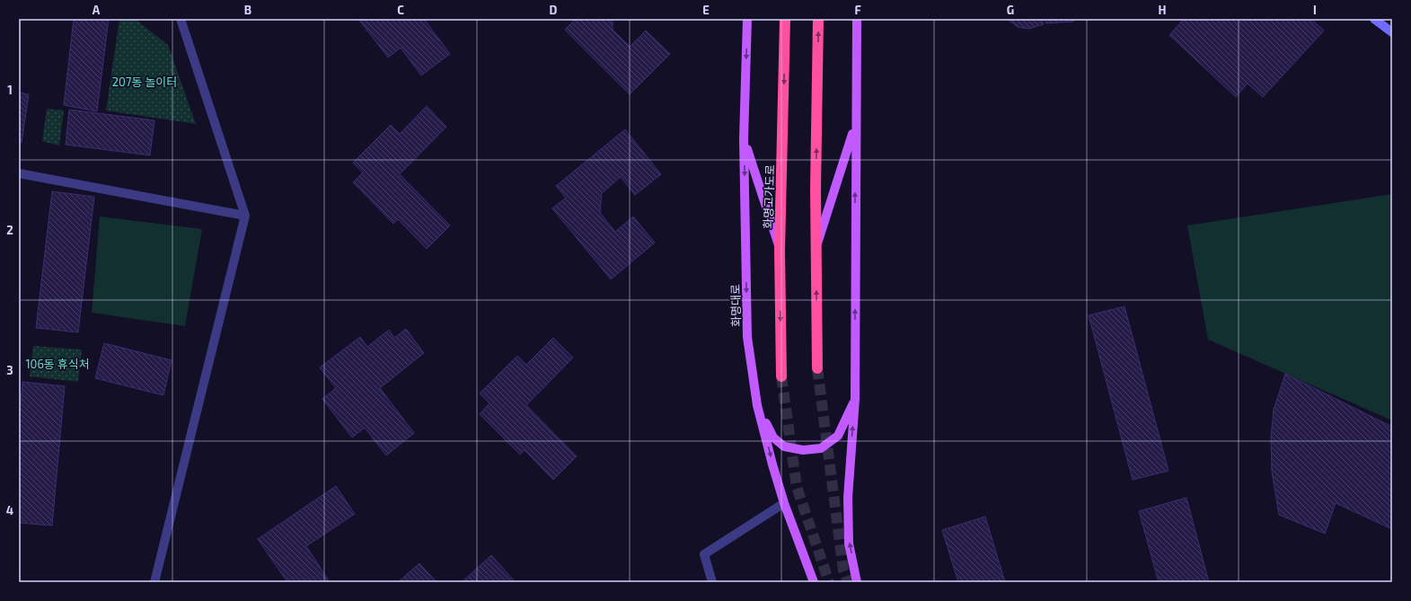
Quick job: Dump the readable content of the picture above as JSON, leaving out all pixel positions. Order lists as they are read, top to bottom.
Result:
{
  "streets": {
    "highway": ["화명고가도로"],
    "main road": ["화명대로"]
  },
  "parks": ["207동 놀이터", "106동 휴식처"],
  "grid": {
    "columns": [
      "A",
      "B",
      "C",
      "D",
      "E",
      "F",
      "G",
      "H",
      "I"
    ],
    "rows": [
      "1",
      "2",
      "3",
      "4"
    ]
  }
}
